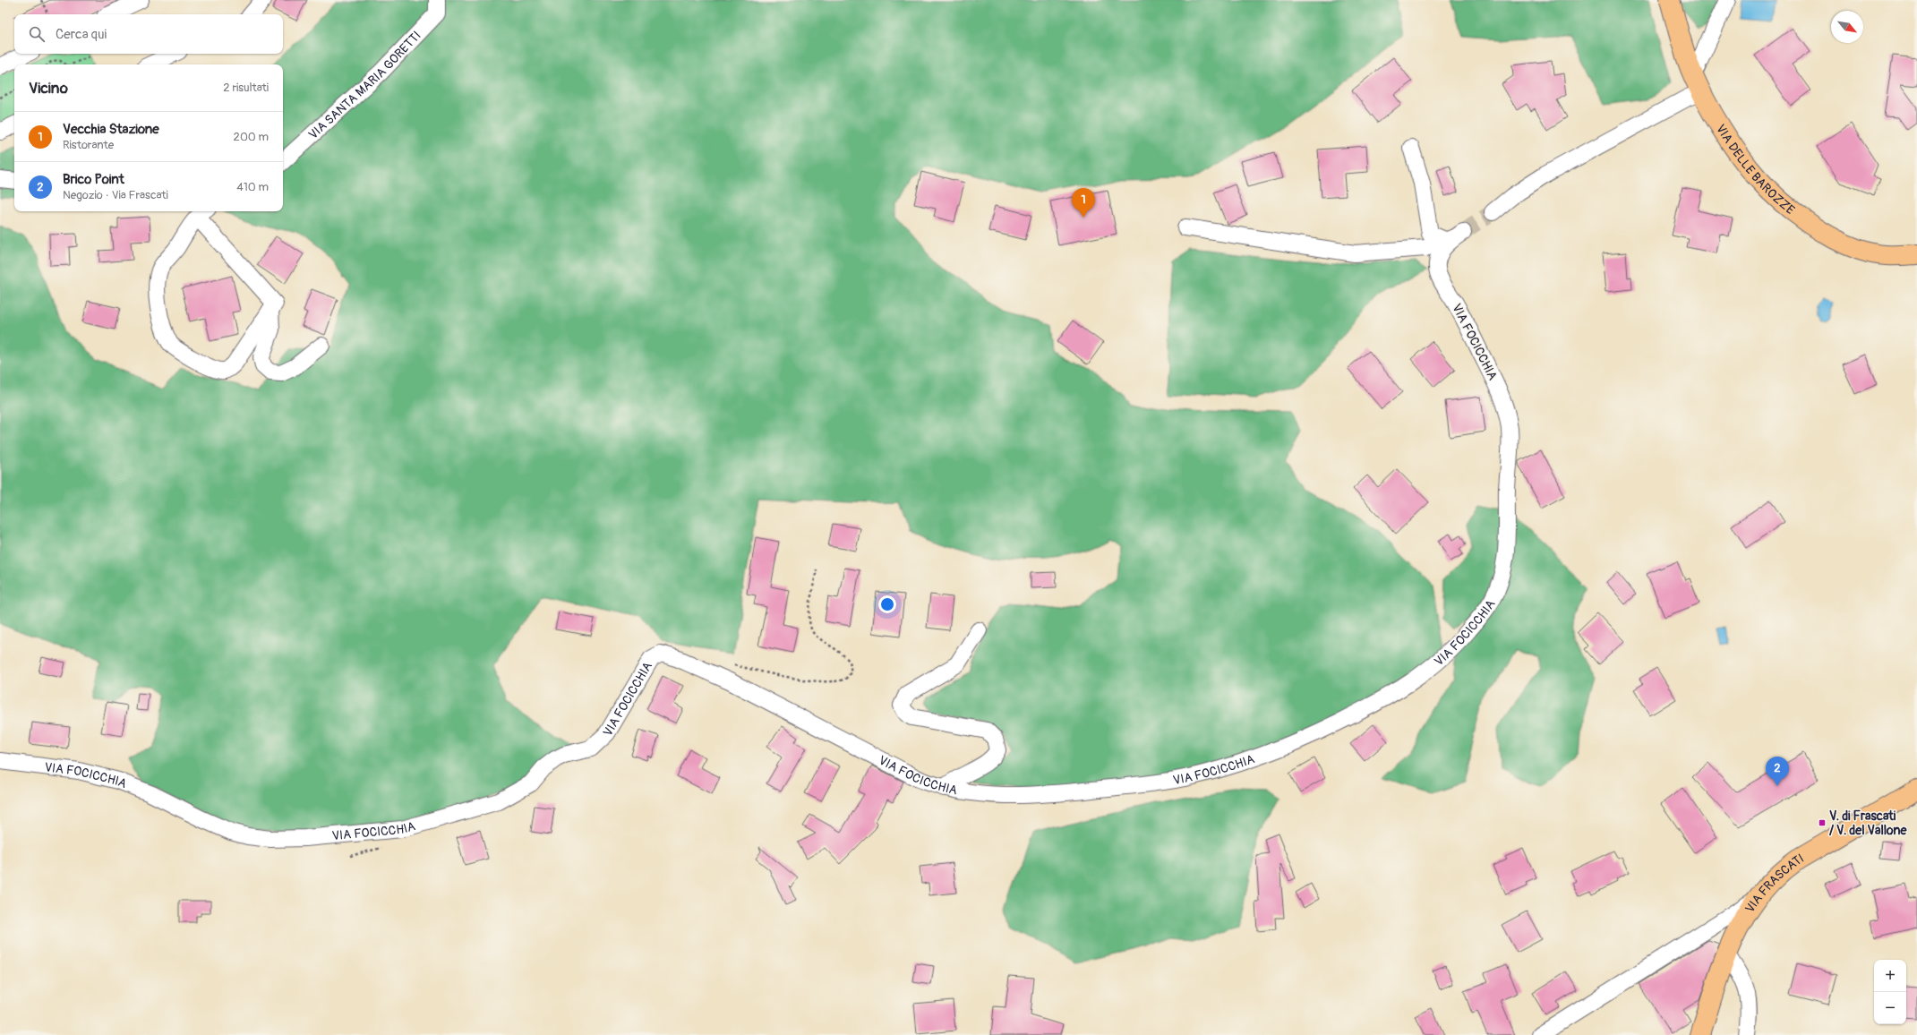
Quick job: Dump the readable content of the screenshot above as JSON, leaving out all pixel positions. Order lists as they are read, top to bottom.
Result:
{
  "streets": {
    "main road": ["VIA DELLE BAROZZE", "VIA FRASCATI"],
    "street": ["VIA SANTA MARIA GORETTI", "VIA FOCICCHIA"]
  },
  "places": {
    "transit": ["V. di Frascati / V. del Vallone"]
  },
  "north": "bottom right",
  "page": {
    "search": "Cerca qui",
    "heading": ["Vicino", "2 risultati"],
    "list": [
      {
        "mark": "1",
        "name": "Vecchia Stazione",
        "note": "Ristorante",
        "value": "200 m"
      },
      {
        "mark": "2",
        "name": "Brico Point",
        "note": "Negozio · Via Frascati",
        "value": "410 m"
      }
    ],
    "pins": ["1", "2"],
    "map_buttons": ["+", "−"]
  }
}
